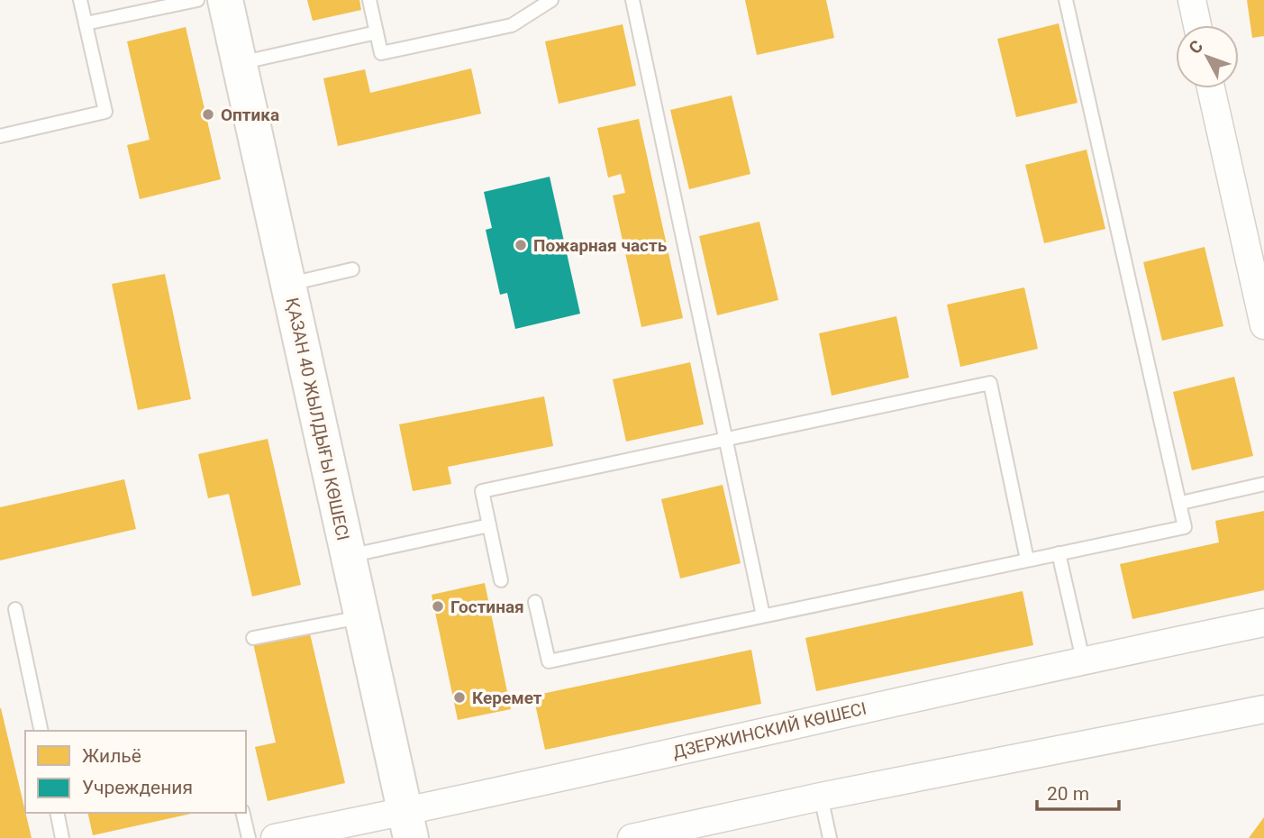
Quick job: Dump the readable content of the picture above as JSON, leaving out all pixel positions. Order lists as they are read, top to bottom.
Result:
{
  "streets": {
    "street": ["ҚАЗАН 40 ЖЫЛДЫҒЫ КӨШЕСІ", "ДЗЕРЖИНСКИЙ КӨШЕСІ"]
  },
  "crossings": [
    ["ҚАЗАН 40 ЖЫЛДЫҒЫ КӨШЕСІ", "ДЗЕРЖИНСКИЙ КӨШЕСІ"]
  ],
  "places": [
    "Оптика",
    "Пожарная часть",
    "Гостиная",
    "Керемет"
  ],
  "legend": ["Жильё", "Учреждения"],
  "scale_bar": "20 m",
  "north": "top left"
}
